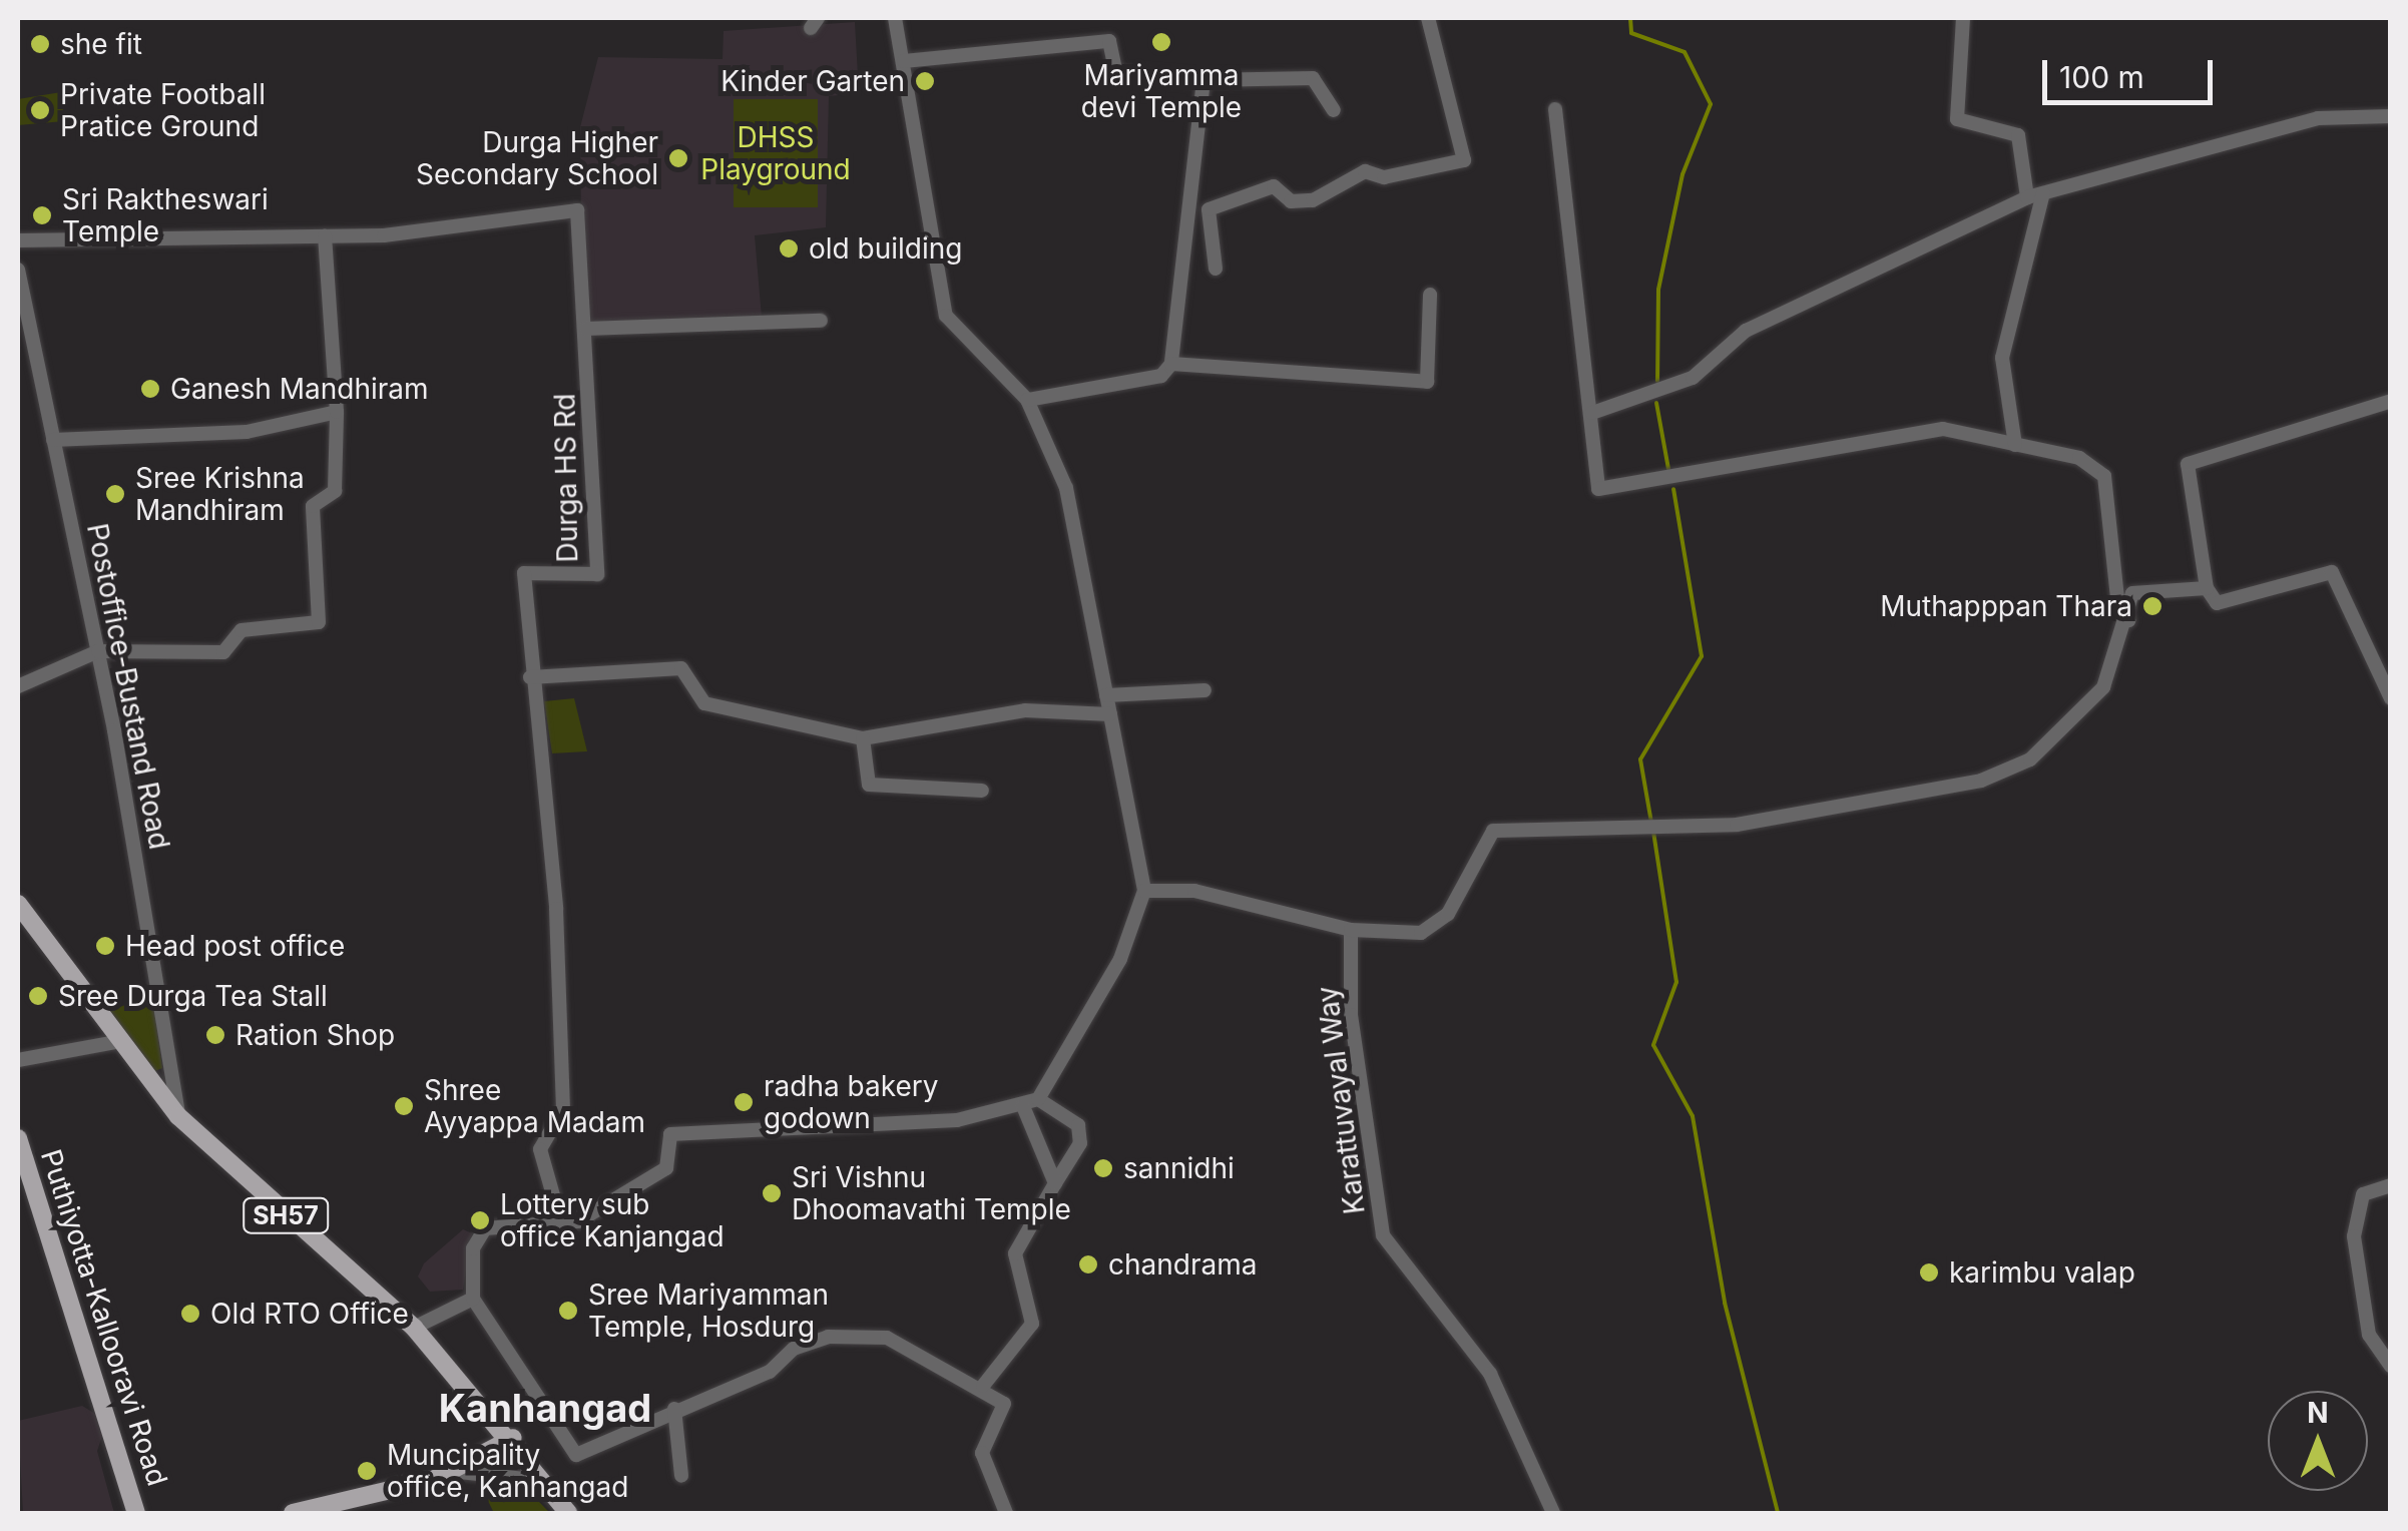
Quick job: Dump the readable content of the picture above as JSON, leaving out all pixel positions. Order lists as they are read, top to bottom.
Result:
{
  "streets": {
    "main road": ["SH57", "Puthiyotta-Kallooravi Road"],
    "street": ["Durga HS Rd", "Postoffice-Bustand Road", "Karattuvayal Way"]
  },
  "crossings": [
    ["Postoffice-Bustand Road", "SH57"]
  ],
  "districts": ["Kanhangad"],
  "parks": ["DHSS Playground"],
  "places": [
    "Mariyamma devi Temple",
    "she fit",
    "Kinder Garten",
    "Private Football Pratice Ground",
    "Durga Higher Secondary School",
    "Sri Raktheswari Temple",
    "old building",
    "Ganesh Mandhiram",
    "Sree Krishna Mandhiram",
    "Muthapppan Thara",
    "Head post office",
    "Sree Durga Tea Stall",
    "Ration Shop",
    "radha bakery godown",
    "Shree Ayyappa Madam",
    "sannidhi",
    "Sri Vishnu Dhoomavathi Temple",
    "Lottery sub office Kanjangad",
    "chandrama",
    "karimbu valap",
    "Sree Mariyamman Temple, Hosdurg",
    "Old RTO Office",
    "Muncipality office, Kanhangad"
  ],
  "scale_bar": "100 m",
  "north": "top"
}
